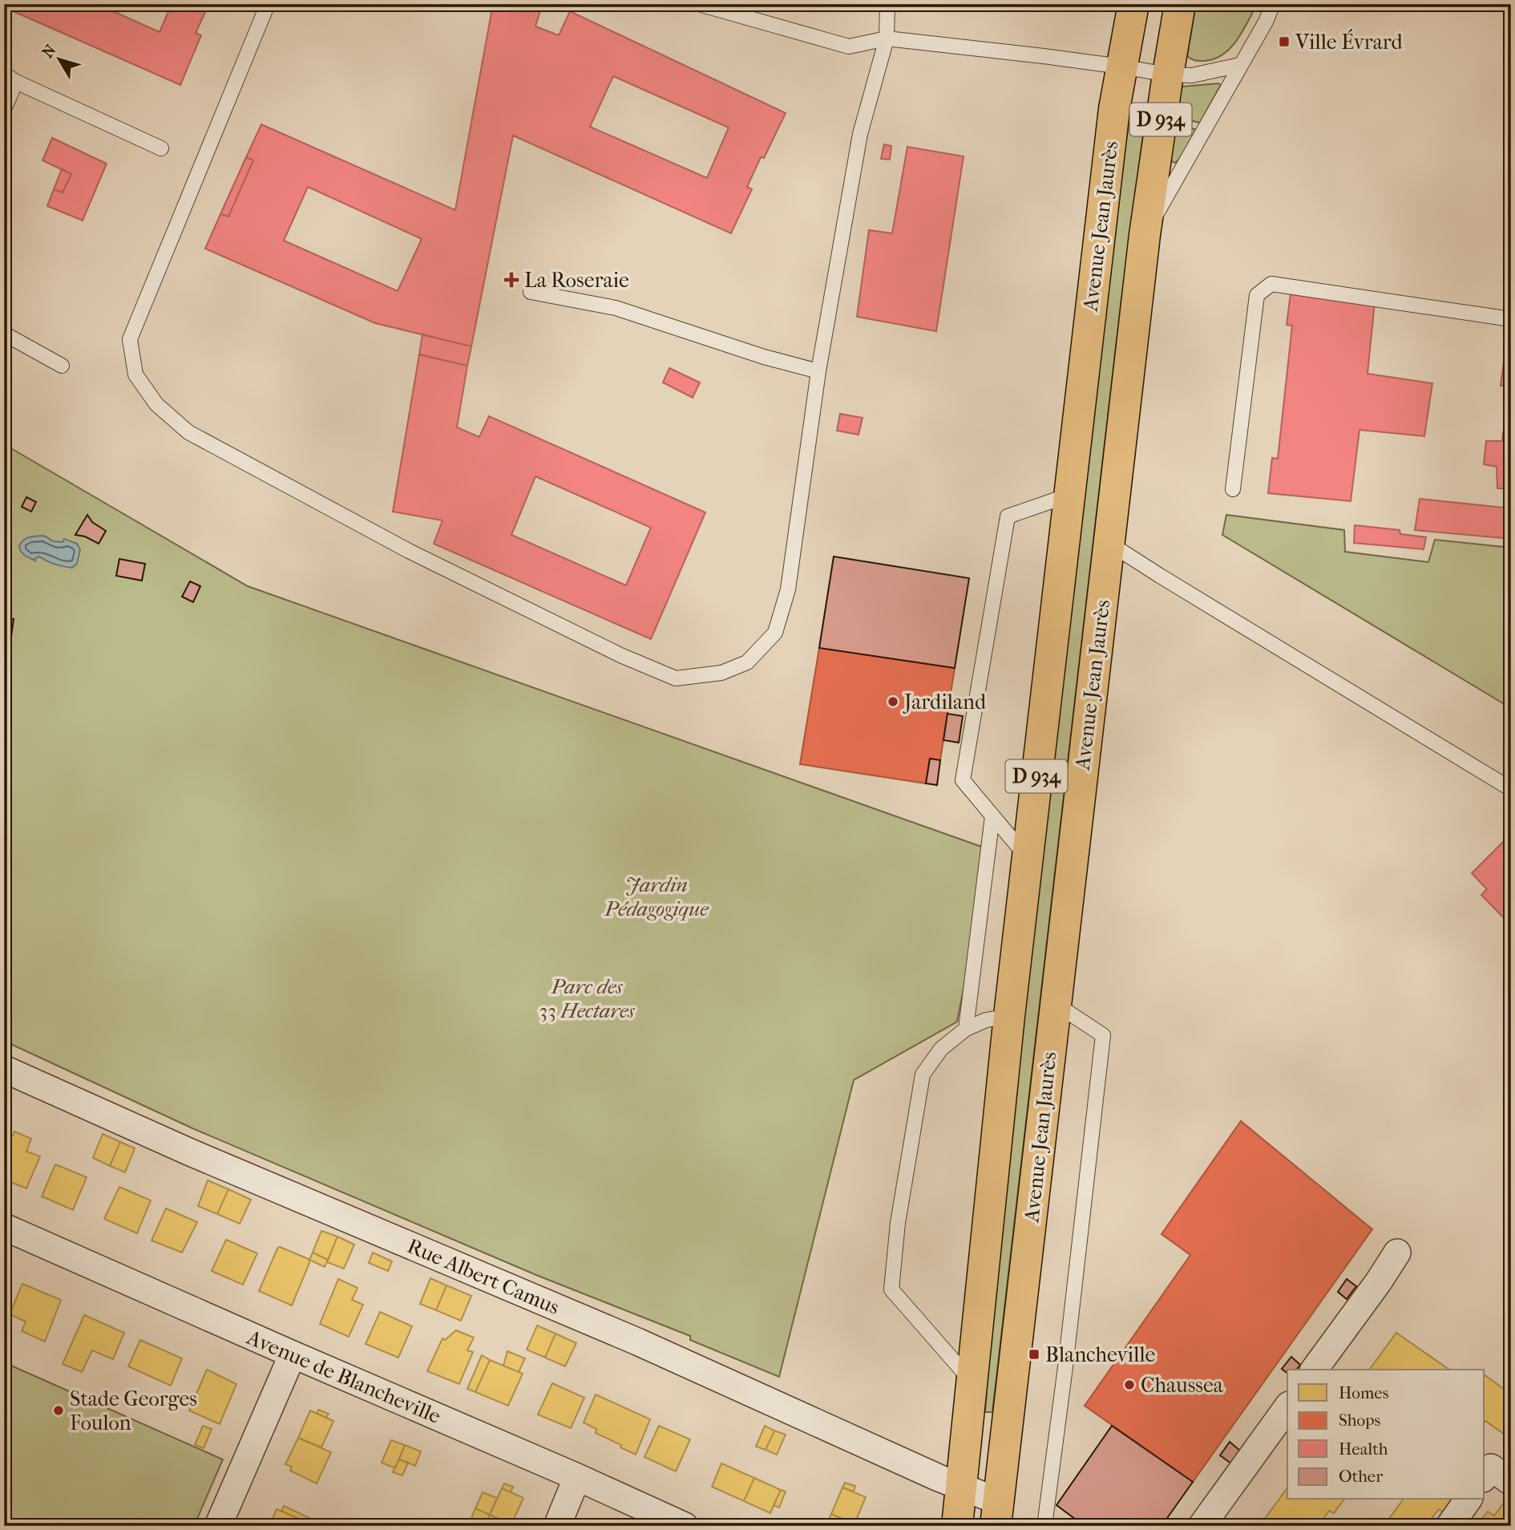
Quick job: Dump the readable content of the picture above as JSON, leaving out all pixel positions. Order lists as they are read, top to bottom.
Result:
{
  "streets": {
    "main road": ["D 934", "Avenue Jean Jaurès"],
    "street": ["Rue Albert Camus", "Avenue de Blancheville"]
  },
  "crossings": [
    ["D 934", "Avenue Jean Jaurès"],
    ["D 934", "Rue Albert Camus"],
    ["Avenue Jean Jaurès", "Rue Albert Camus"]
  ],
  "parks": ["Jardin Pédagogique", "Parc des 33 Hectares"],
  "places": {
    "transit": ["Ville Évrard", "Blancheville"],
    "health": ["La Roseraie"],
    "other": ["Jardiland", "Chaussea", "Stade Georges Foulon"]
  },
  "legend": [
    "Homes",
    "Shops",
    "Health",
    "Other"
  ],
  "north": "top left"
}
